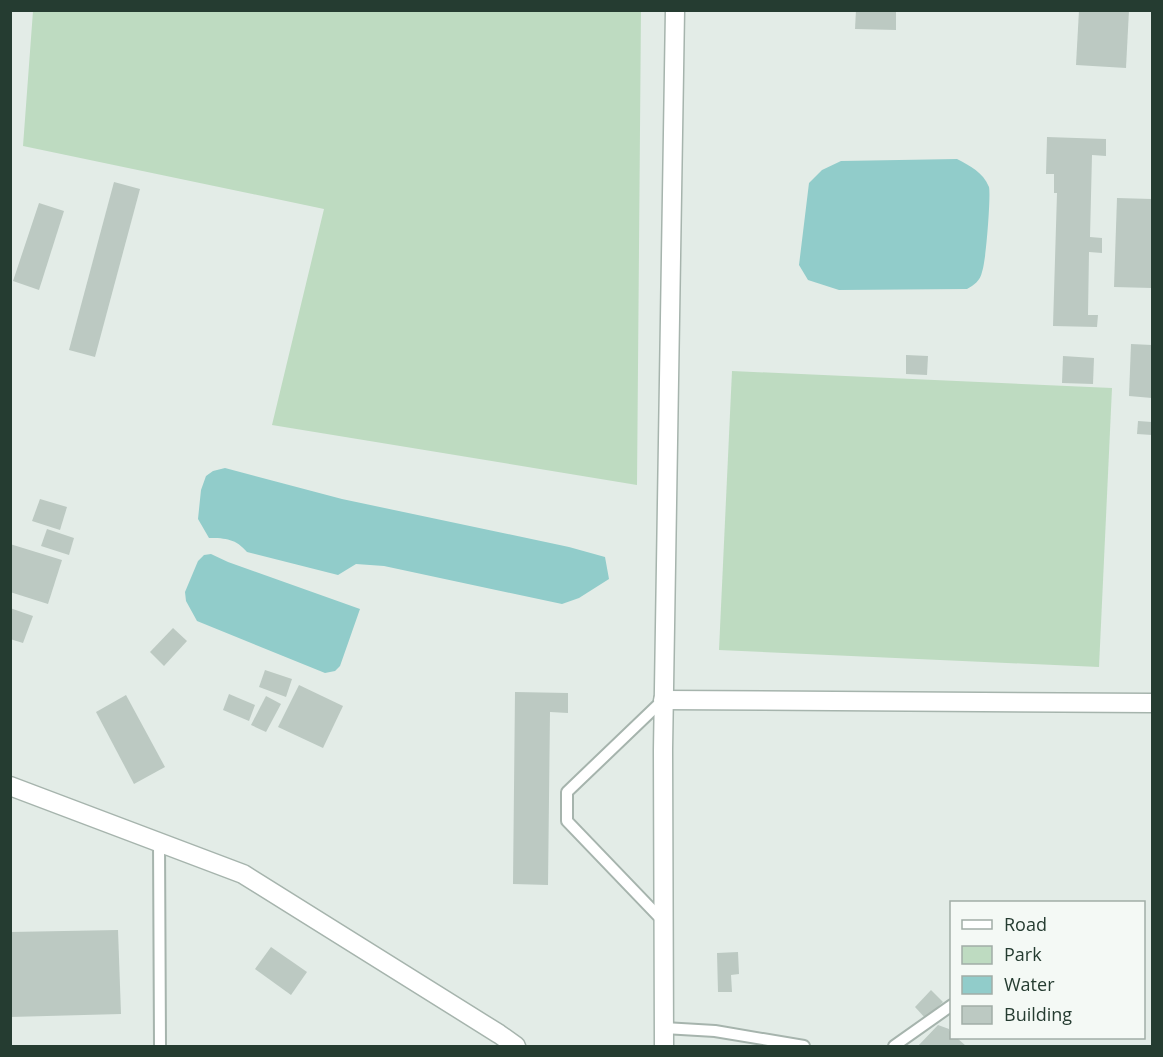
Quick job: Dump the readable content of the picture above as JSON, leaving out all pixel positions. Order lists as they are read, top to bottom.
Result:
{
  "legend": [
    "Road",
    "Park",
    "Water",
    "Building"
  ]
}
